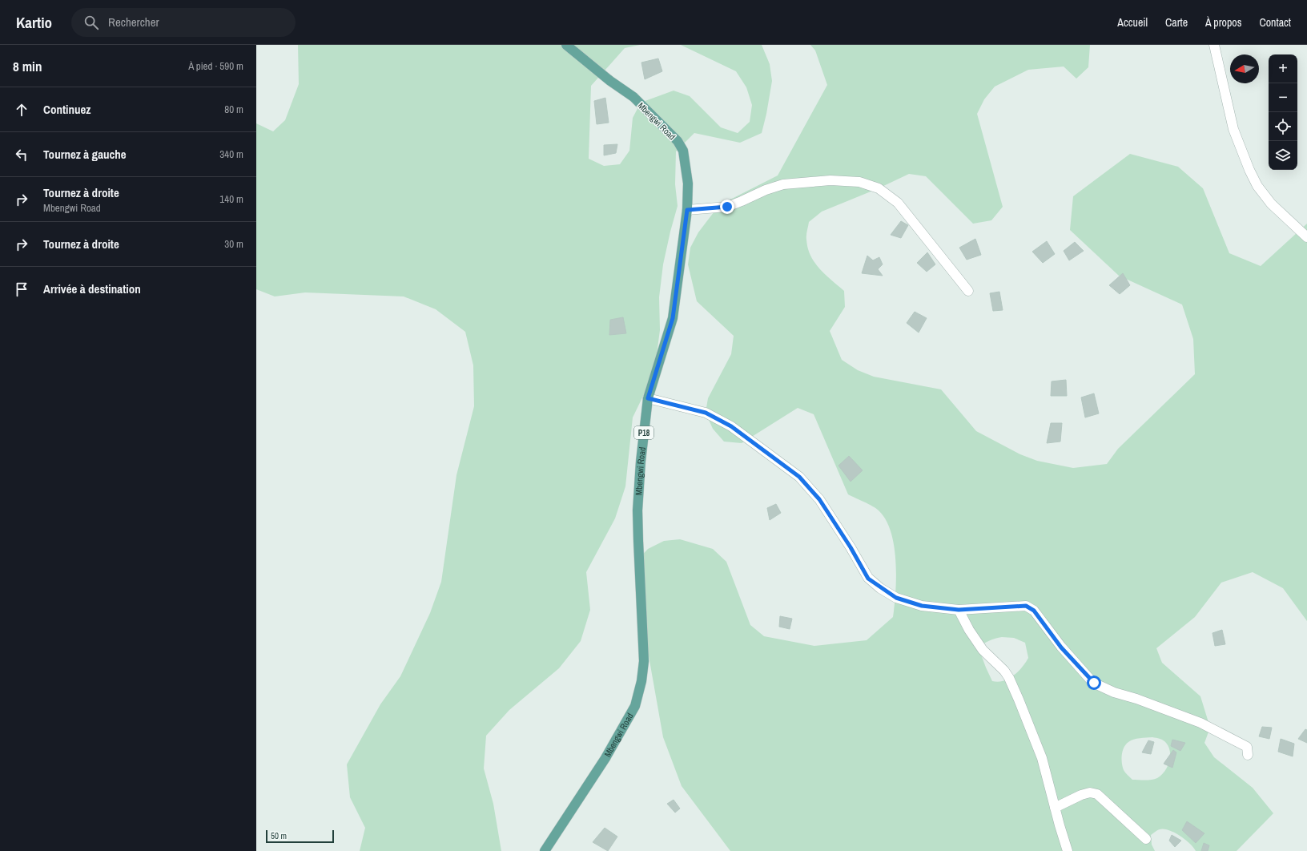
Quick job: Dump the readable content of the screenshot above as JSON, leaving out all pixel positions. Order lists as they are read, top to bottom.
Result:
{
  "streets": {
    "main road": ["Mbengwi Road", "P18"]
  },
  "scale_bar": "50 m",
  "north": "left",
  "page": {
    "header": "Kartio",
    "search": "Rechercher",
    "nav": [
      "Accueil",
      "Carte",
      "À propos",
      "Contact"
    ],
    "heading": ["8 min", "À pied · 590 m"],
    "map_buttons": ["+", "−"],
    "list": [
      ["Continuez", "80 m"],
      ["Tournez à gauche", "340 m"],
      ["Tournez à droite", "Mbengwi Road", "140 m"],
      ["Tournez à droite", "30 m"],
      "Arrivée à destination"
    ],
    "scale": "50 m"
  }
}
